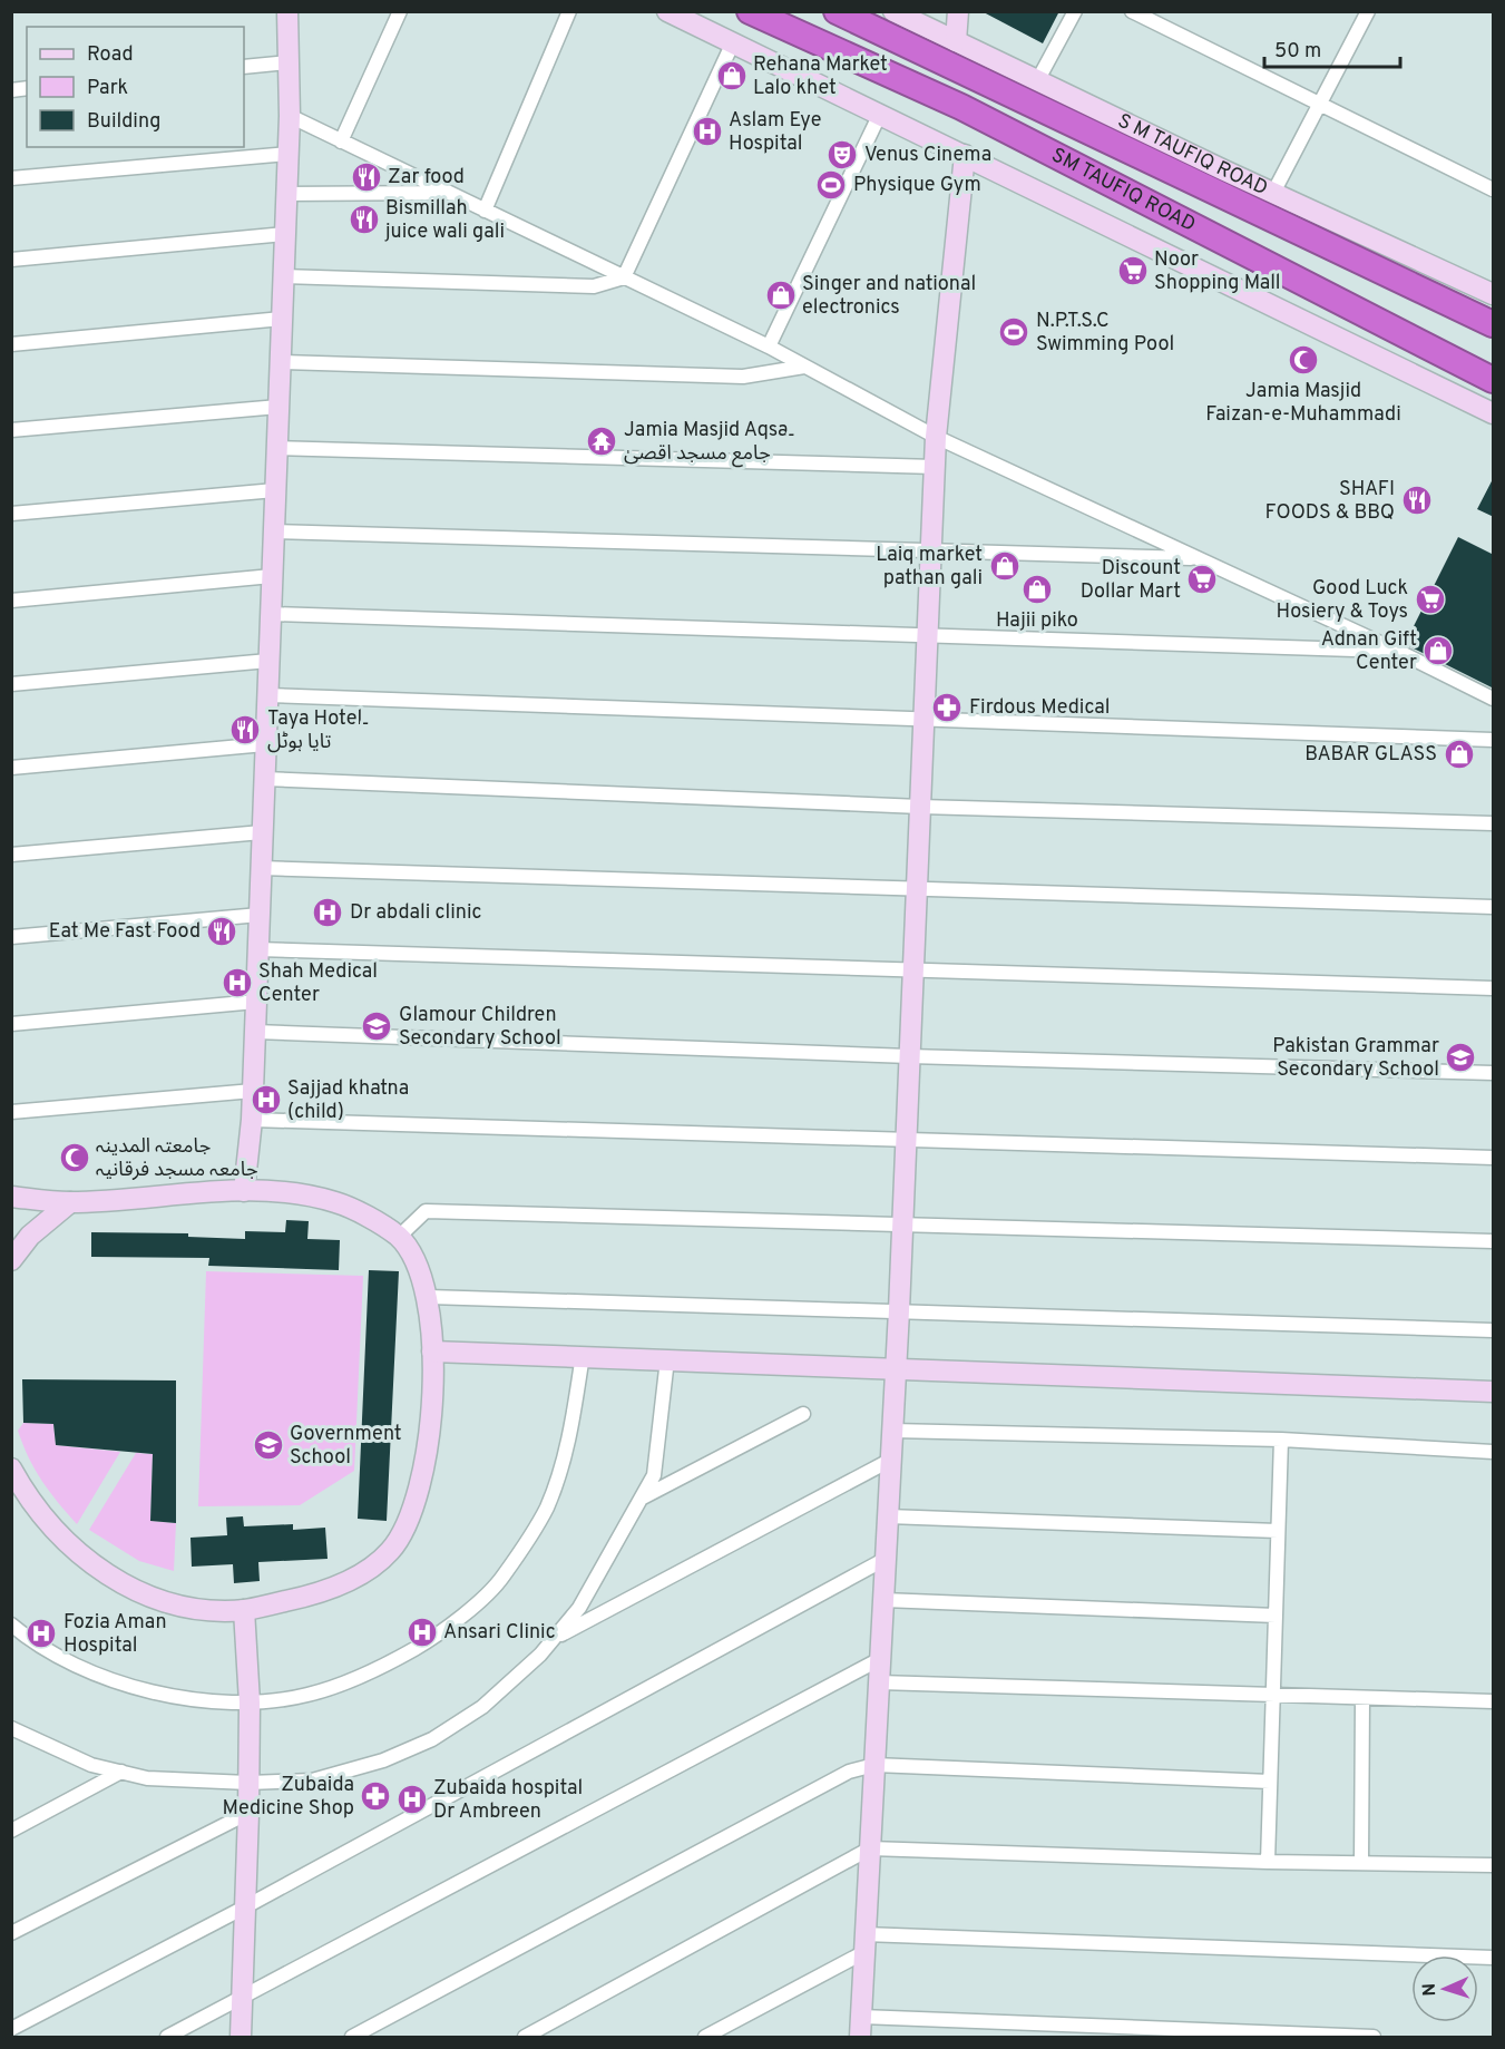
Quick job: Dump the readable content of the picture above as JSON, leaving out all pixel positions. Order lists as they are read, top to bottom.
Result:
{
  "streets": {
    "highway": ["SM TAUFIQ ROAD"],
    "street": ["S M TAUFIQ ROAD"]
  },
  "places": {
    "shop": [
      "Rehana Market Lalo khet",
      "Singer and national electronics",
      "Laiq market pathan gali",
      "Hajii piko",
      "Adnan Gift Center",
      "BABAR GLASS"
    ],
    "hospital": [
      "Aslam Eye Hospital",
      "Dr abdali clinic",
      "Shah Medical Center",
      "Sajjad khatna (child)",
      "Ansari Clinic",
      "Fozia Aman Hospital",
      "Zubaida hospital Dr Ambreen"
    ],
    "theatre": ["Venus Cinema"],
    "restaurant": [
      "Zar food",
      "Bismillah juice wali gali",
      "SHAFI FOODS & BBQ",
      "Taya Hotel۔ تایا ہوٹل",
      "Eat Me Fast Food"
    ],
    "sports": ["Physique Gym", "N.P.T.S.C Swimming Pool"],
    "supermarket": ["Noor Shopping Mall", "Discount Dollar Mart", "Good Luck Hosiery & Toys"],
    "mosque": ["Jamia Masjid Faizan-e-Muhammadi", "جامعتہ المدینہ جامعہ مسجد فرقانیہ"],
    "temple": ["Jamia Masjid Aqsa۔ جامع مسجد اقصیٰ"],
    "pharmacy": ["Firdous Medical", "Zubaida Medicine Shop"],
    "school or university": ["Glamour Children Secondary School", "Pakistan Grammar Secondary School", "Government School"]
  },
  "legend": ["Road", "Park", "Building"],
  "scale_bar": "50 m",
  "north": "left"
}
